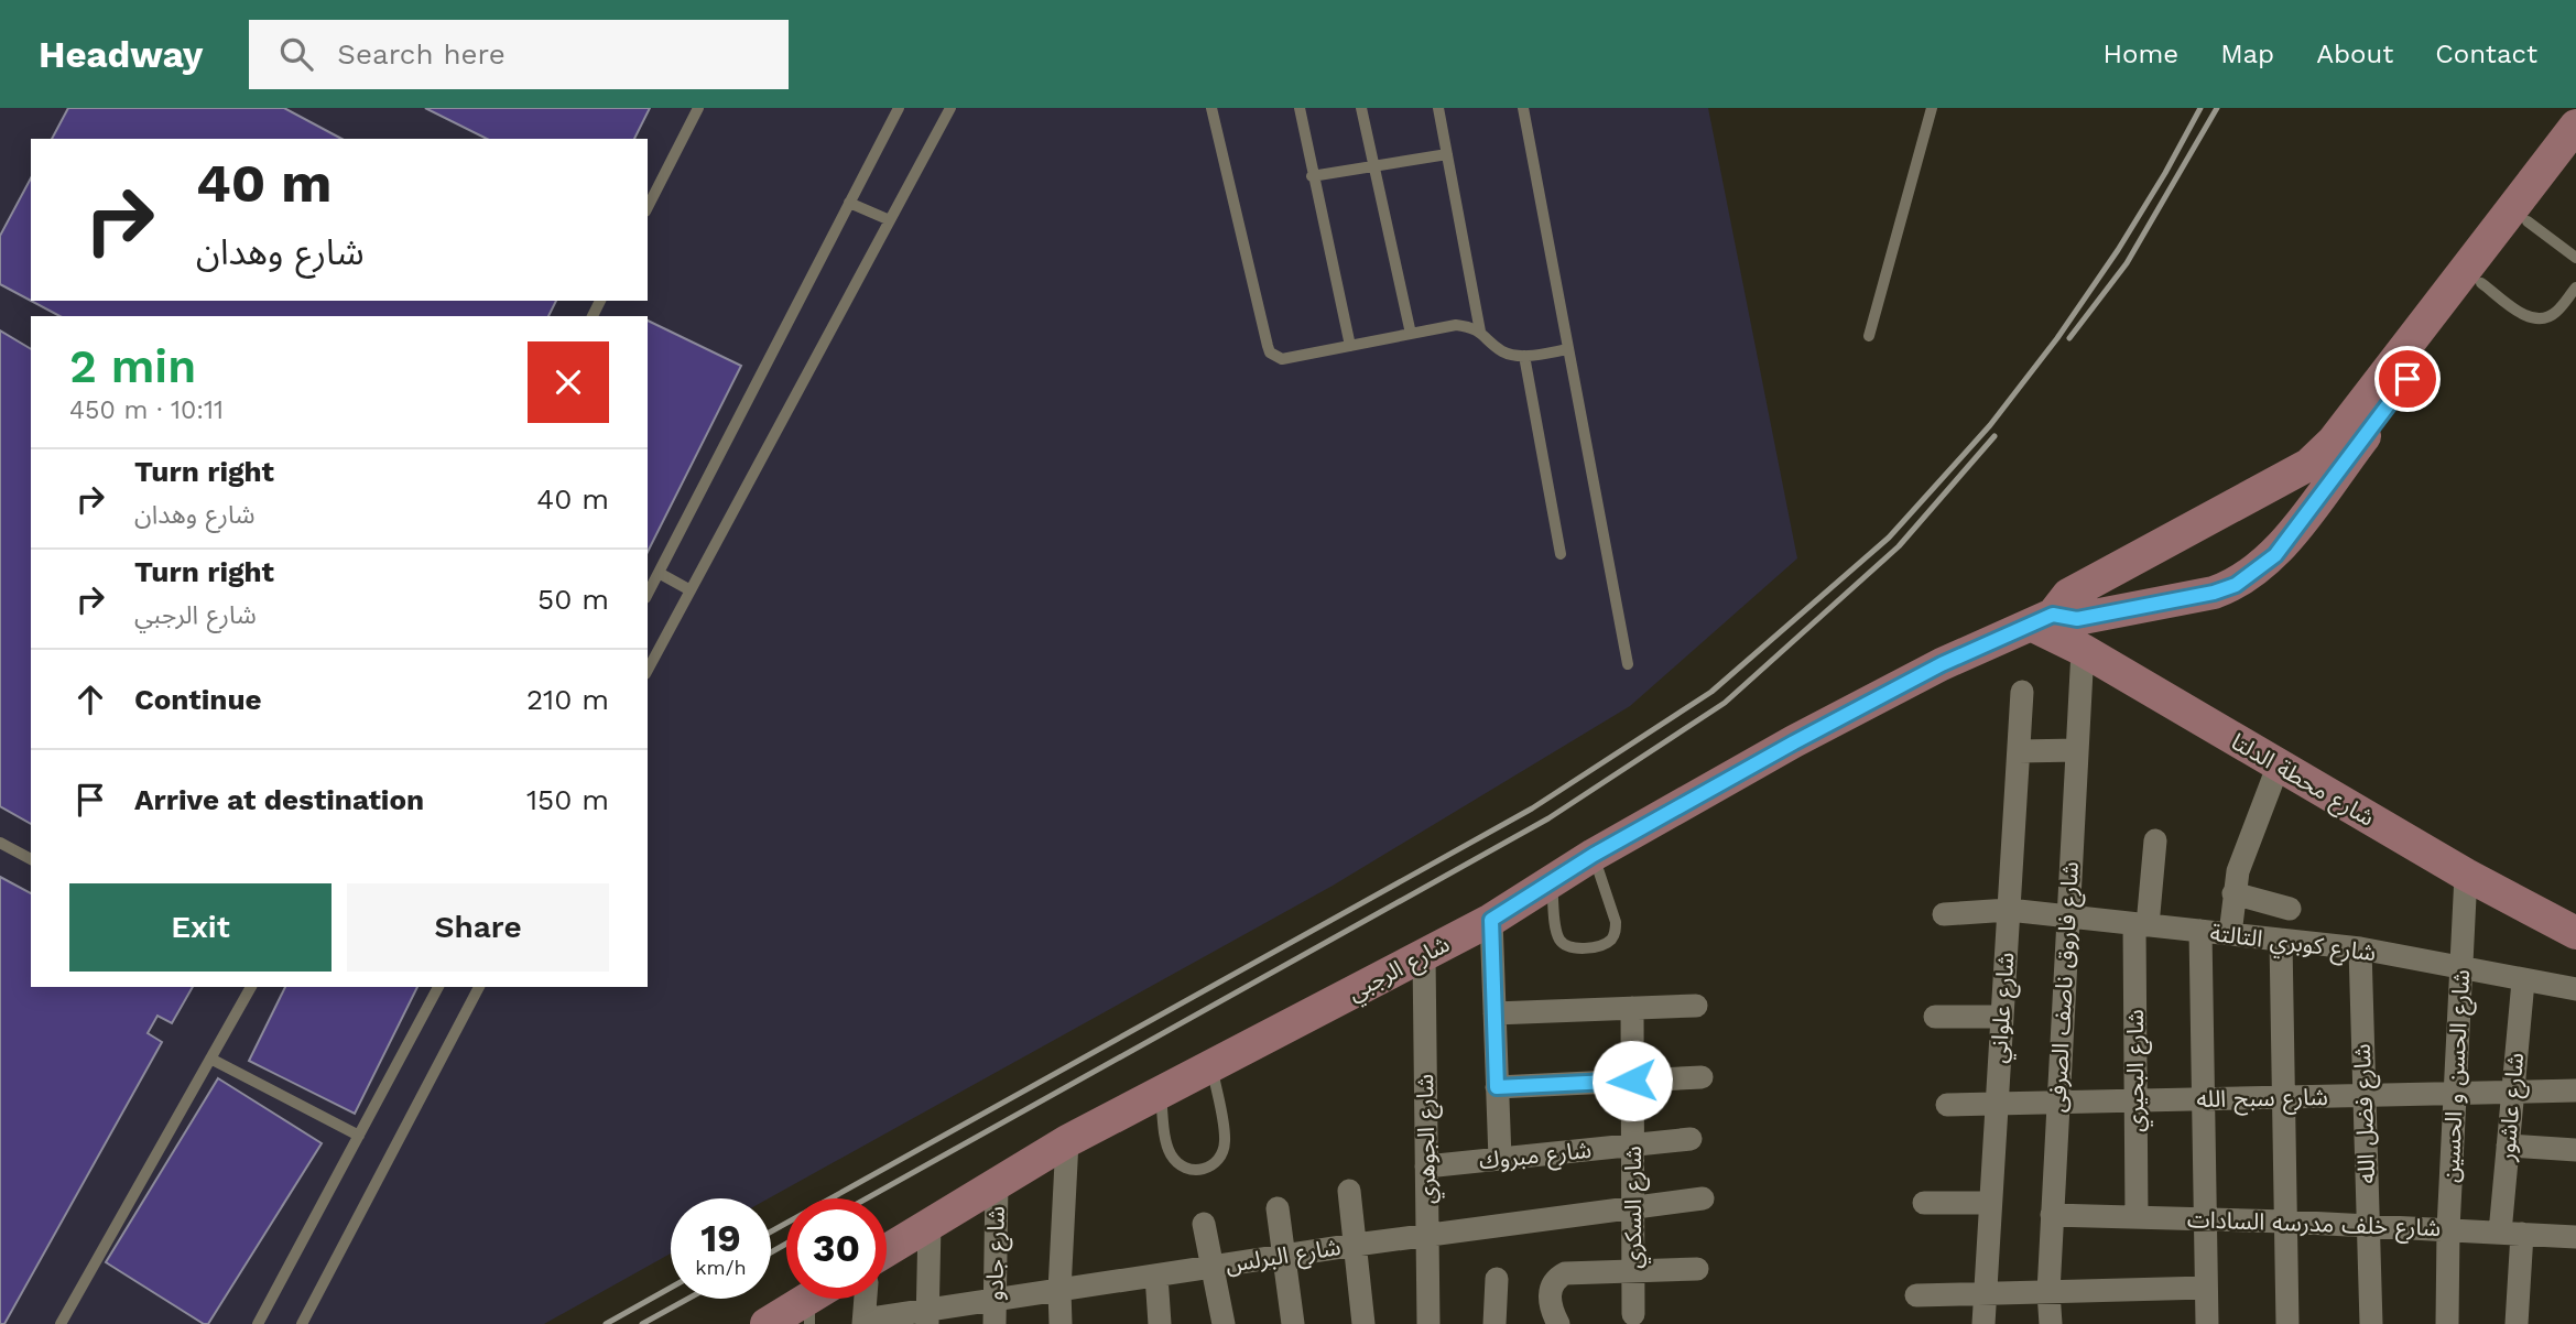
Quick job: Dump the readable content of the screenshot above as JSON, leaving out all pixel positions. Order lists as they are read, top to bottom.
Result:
{
  "streets": {
    "main road": ["شارع محطة الدلتا", "شارع الرجبي"],
    "street": [
      "شارع كوبري التالتة",
      "شارع فاروق ناصف الصرفى",
      "شارع علواني",
      "شارع البحيري",
      "شارع الحسن و الحسين",
      "شارع سبح الله",
      "شارع عاشور",
      "شارع فضل الله",
      "شارع الجوهري",
      "شارع مبروك",
      "شارع السكري",
      "شارع خلف مدرسه السادات",
      "شارع جادو",
      "شارع البرلس"
    ]
  },
  "crossings": [
    ["شارع محطة الدلتا", "شارع الرجبي"],
    ["شارع محطة الدلتا", "شارع فاروق ناصف الصرفى"],
    ["شارع محطة الدلتا", "شارع الحسن و الحسين"],
    ["شارع كوبري التالتة", "شارع فاروق ناصف الصرفى"],
    ["شارع كوبري التالتة", "شارع علواني"],
    ["شارع كوبري التالتة", "شارع البحيري"],
    ["شارع كوبري التالتة", "شارع الحسن و الحسين"],
    ["شارع كوبري التالتة", "شارع عاشور"],
    ["شارع كوبري التالتة", "شارع فضل الله"],
    ["شارع الرجبي", "شارع الجوهري"],
    ["شارع الرجبي", "شارع جادو"],
    ["شارع فاروق ناصف الصرفى", "شارع سبح الله"],
    ["شارع فاروق ناصف الصرفى", "شارع خلف مدرسه السادات"],
    ["شارع علواني", "شارع سبح الله"],
    ["شارع البحيري", "شارع سبح الله"],
    ["شارع البحيري", "شارع خلف مدرسه السادات"],
    ["شارع الحسن و الحسين", "شارع سبح الله"],
    ["شارع الحسن و الحسين", "شارع خلف مدرسه السادات"],
    ["شارع سبح الله", "شارع عاشور"],
    ["شارع سبح الله", "شارع فضل الله"],
    ["شارع عاشور", "شارع خلف مدرسه السادات"],
    ["شارع فضل الله", "شارع خلف مدرسه السادات"],
    ["شارع الجوهري", "شارع مبروك"],
    ["شارع الجوهري", "شارع البرلس"],
    ["شارع مبروك", "شارع السكري"],
    ["شارع السكري", "شارع البرلس"],
    ["شارع جادو", "شارع البرلس"]
  ],
  "page": {
    "header": "Headway",
    "search": "Search here",
    "nav": [
      "Home",
      "Map",
      "About",
      "Contact"
    ],
    "turn": ["40 m", "شارع وهدان"],
    "heading": ["2 min", "450 m · 10:11"],
    "list": [
      {
        "name": "Turn right",
        "note": "شارع وهدان",
        "value": "40 m"
      },
      {
        "name": "Turn right",
        "note": "شارع الرجبي",
        "value": "50 m"
      },
      {
        "name": "Continue",
        "value": "210 m"
      },
      {
        "name": "Arrive at destination",
        "value": "150 m"
      }
    ],
    "buttons": ["Exit", "Share"],
    "speed": "19 km/h",
    "limit": "30"
  }
}
